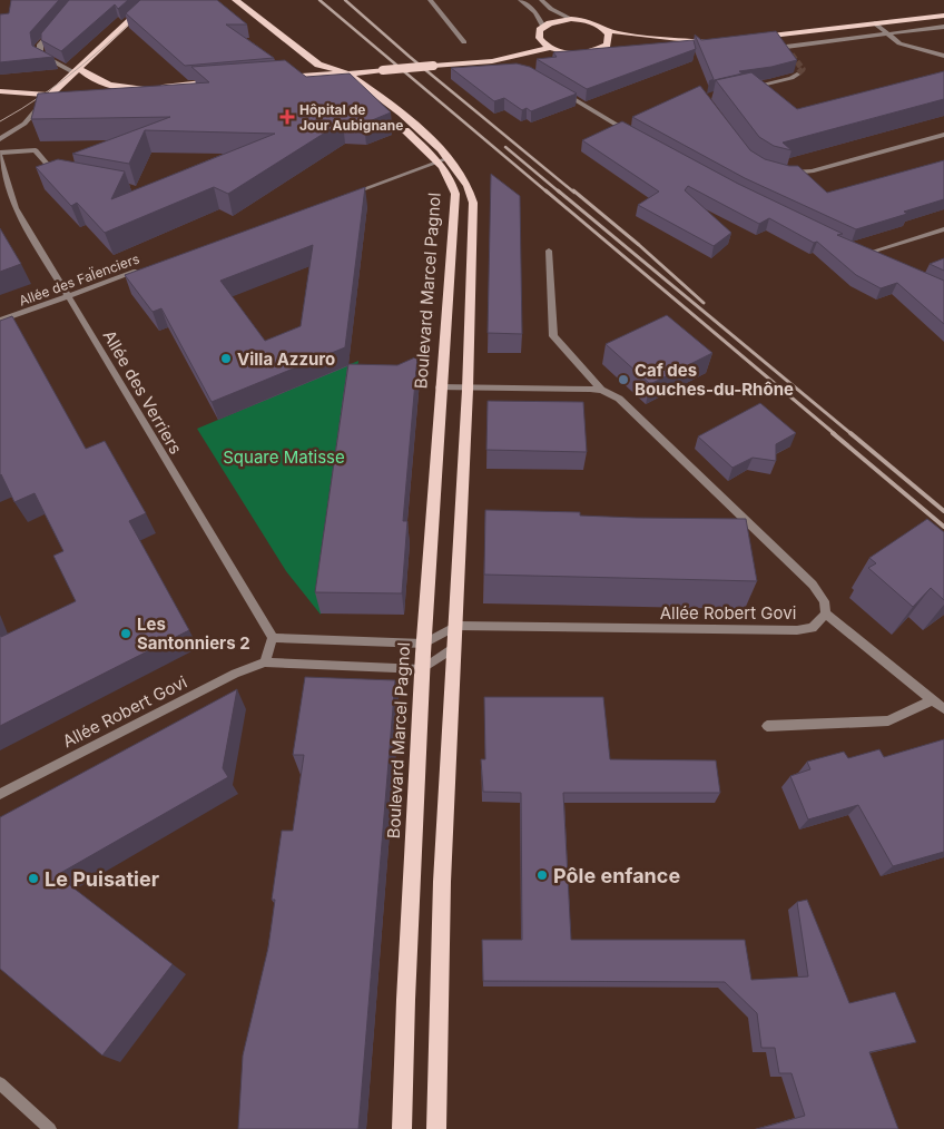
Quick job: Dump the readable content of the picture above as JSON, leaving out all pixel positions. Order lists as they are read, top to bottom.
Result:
{
  "streets": {
    "main road": ["Boulevard Marcel Pagnol"],
    "street": ["Allée des FaÏenciers", "Allée des Verriers", "Allée Robert Govi"]
  },
  "crossings": [
    ["Allée des FaÏenciers", "Allée des Verriers"],
    ["Boulevard Marcel Pagnol", "Allée Robert Govi"]
  ],
  "parks": ["Square Matisse"],
  "places": {
    "health": ["Hôpital de Jour Aubignane"],
    "other": [
      "Villa Azzuro",
      "Caf des Bouches-du-Rhône",
      "Les Santonniers 2",
      "Pôle enfance",
      "Le Puisatier"
    ]
  }
}
